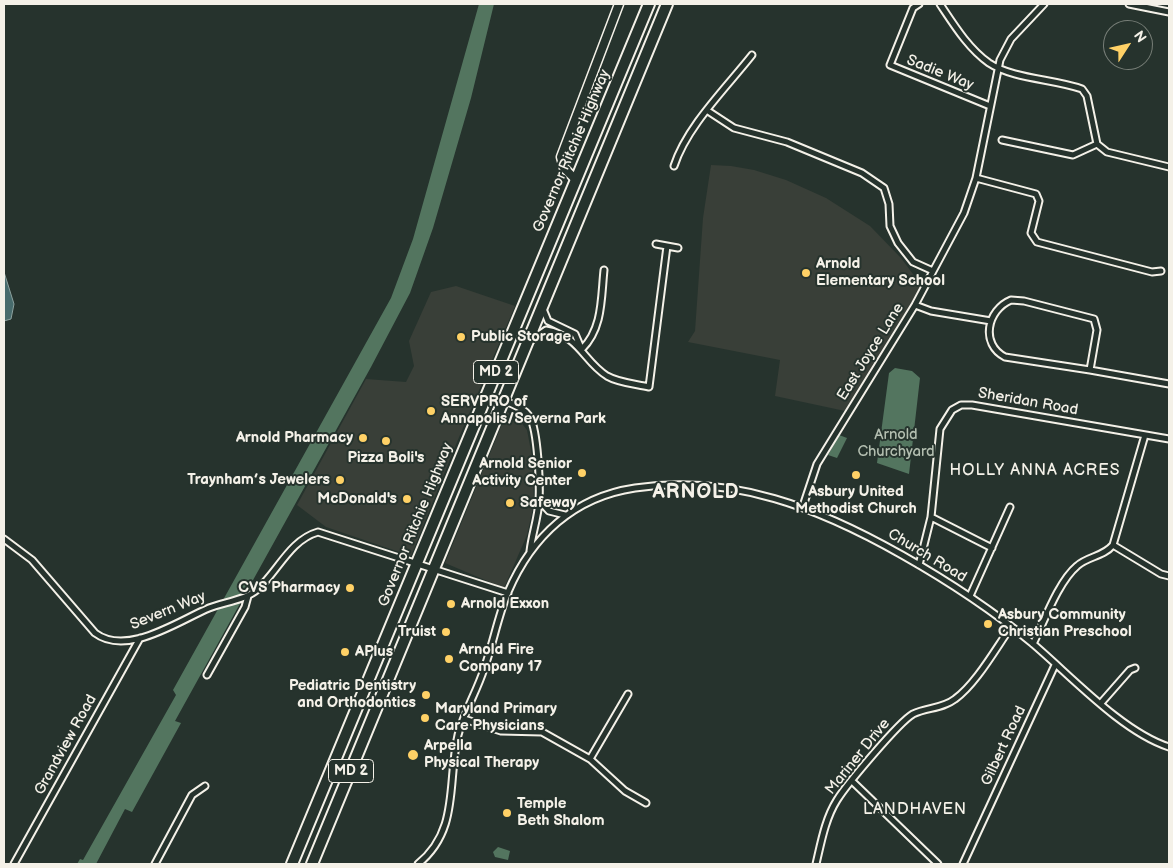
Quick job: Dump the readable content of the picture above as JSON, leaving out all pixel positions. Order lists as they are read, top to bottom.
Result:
{
  "streets": {
    "highway": ["Governor Ritchie Highway", "MD 2"],
    "street": [
      "Sadie Way",
      "East Joyce Lane",
      "Sheridan Road",
      "Church Road",
      "Severn Way",
      "Grandview Road",
      "Gilbert Road",
      "Mariner Drive"
    ]
  },
  "crossings": [
    ["Sadie Way", "East Joyce Lane"],
    ["Governor Ritchie Highway", "Severn Way"],
    ["East Joyce Lane", "Church Road"],
    ["Sheridan Road", "Church Road"],
    ["Church Road", "Gilbert Road"],
    ["Church Road", "Mariner Drive"],
    ["Severn Way", "Grandview Road"]
  ],
  "districts": ["HOLLY ANNA ACRES", "ARNOLD", "LANDHAVEN"],
  "parks": ["Arnold Churchyard"],
  "places": [
    "Arnold Elementary School",
    "Public Storage",
    "SERVPRO of Annapolis/Severna Park",
    "Arnold Pharmacy",
    "Pizza Boli's",
    "Arnold Senior Activity Center",
    "Asbury United Methodist Church",
    "Traynham’s Jewelers",
    "McDonald's",
    "Safeway",
    "CVS Pharmacy",
    "Arnold Exxon",
    "Asbury Community Christian Preschool",
    "Truist",
    "APlus",
    "Arnold Fire Company 17",
    "Pediatric Dentistry and Orthodontics",
    "Maryland Primary Care Physicians",
    "Arpella Physical Therapy",
    "Temple Beth Shalom"
  ],
  "north": "top right"
}
